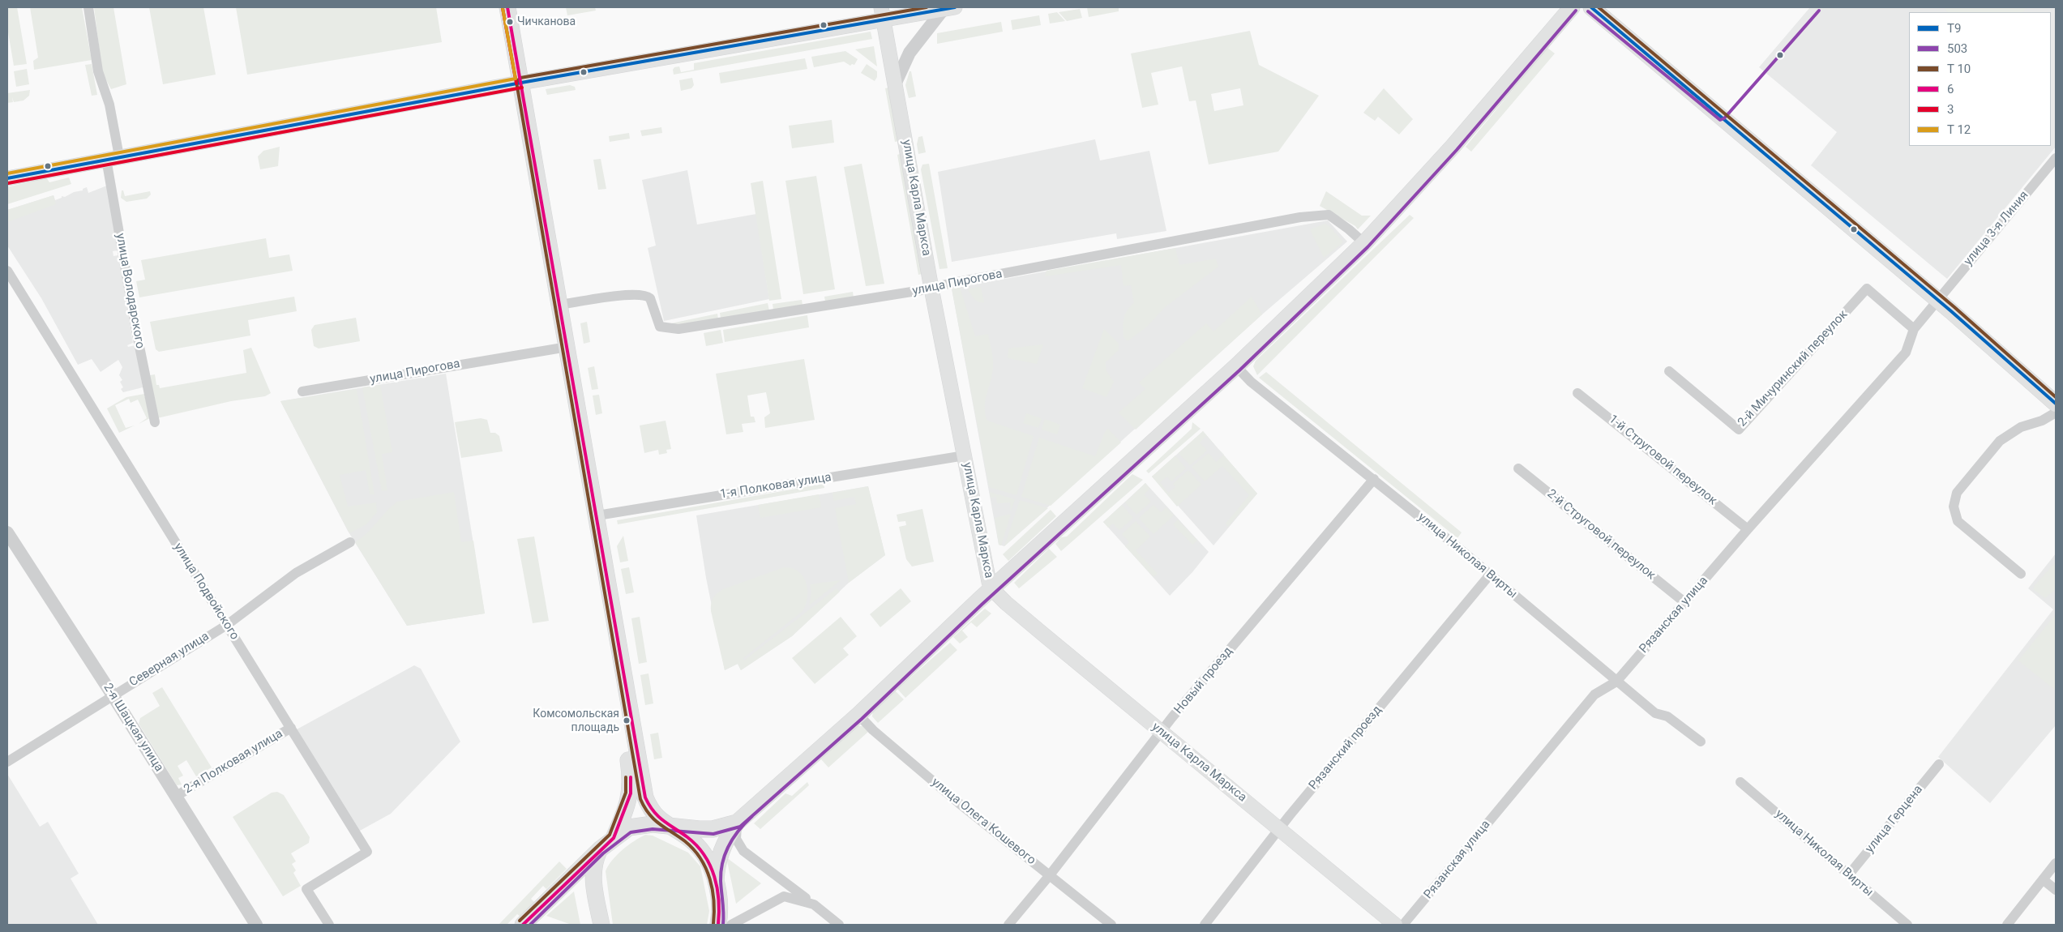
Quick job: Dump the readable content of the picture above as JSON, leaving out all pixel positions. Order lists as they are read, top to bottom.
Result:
{
  "streets": {
    "main road": ["улица Карла Маркса"],
    "street": [
      "улица 3-я Линия",
      "улица Пирогова",
      "улица Володарского",
      "2-й Мичуринский переулок",
      "1-й Струговой переулок",
      "1-я Полковая улица",
      "2-й Струговой переулок",
      "улица Николая Вирты",
      "улица Подвойского",
      "Рязанская улица",
      "Северная улица",
      "Новый проезд",
      "2-я Шацкая улица",
      "Рязанский проезд",
      "2-я Полковая улица",
      "улица Герцена",
      "улица Олега Кошевого"
    ]
  },
  "crossings": [
    ["улица Карла Маркса", "улица Пирогова"],
    ["улица Карла Маркса", "1-я Полковая улица"],
    ["улица Карла Маркса", "Новый проезд"],
    ["улица Карла Маркса", "Рязанский проезд"],
    ["улица 3-я Линия", "Рязанская улица"],
    ["2-й Мичуринский переулок", "Рязанская улица"],
    ["1-й Струговой переулок", "Рязанская улица"],
    ["2-й Струговой переулок", "Рязанская улица"],
    ["улица Николая Вирты", "Рязанская улица"],
    ["улица Николая Вирты", "Новый проезд"],
    ["улица Николая Вирты", "Рязанский проезд"],
    ["улица Николая Вирты", "улица Герцена"],
    ["улица Подвойского", "Северная улица"],
    ["улица Подвойского", "2-я Полковая улица"],
    ["Северная улица", "2-я Шацкая улица"],
    ["Новый проезд", "улица Олега Кошевого"],
    ["2-я Шацкая улица", "2-я Полковая улица"]
  ],
  "places": ["Чичканова", "Комсомольская площадь"],
  "lines": [
    "transit line Т9",
    "transit line 6",
    "transit line 3",
    "transit line 503"
  ],
  "legend": [
    "Т9",
    "503",
    "Т 10",
    "6",
    "3",
    "Т 12"
  ]
}
